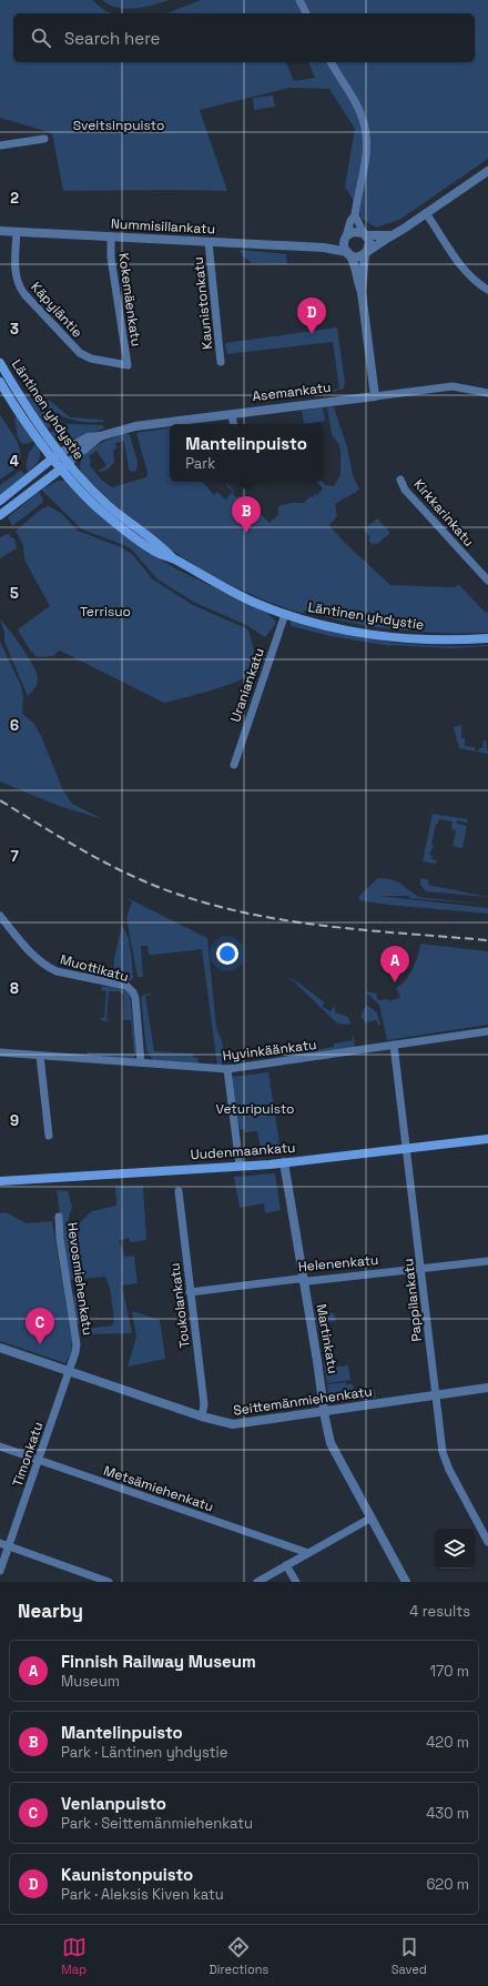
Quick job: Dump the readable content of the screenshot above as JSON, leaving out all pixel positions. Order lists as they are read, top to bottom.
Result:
{
  "streets": {
    "main road": ["Läntinen yhdystie", "Uudenmaankatu"],
    "street": [
      "Nummisillankatu",
      "Kokemäenkatu",
      "Kaunistonkatu",
      "Käpyläntie",
      "Asemankatu",
      "Kirkkarinkatu",
      "Uraniankatu",
      "Muottikatu",
      "Hyvinkäänkatu",
      "Helenenkatu",
      "Hevosmiehenkatu",
      "Pappilankatu",
      "Toukolankatu",
      "Martinkatu",
      "Seittemänmiehenkatu",
      "Timonkatu",
      "Metsämiehenkatu"
    ]
  },
  "crossings": [
    ["Nummisillankatu", "Kokemäenkatu"],
    ["Nummisillankatu", "Kaunistonkatu"],
    ["Nummisillankatu", "Käpyläntie"],
    ["Kokemäenkatu", "Käpyläntie"],
    ["Asemankatu", "Läntinen yhdystie"],
    ["Läntinen yhdystie", "Uraniankatu"],
    ["Muottikatu", "Hyvinkäänkatu"],
    ["Hyvinkäänkatu", "Pappilankatu"],
    ["Uudenmaankatu", "Pappilankatu"],
    ["Uudenmaankatu", "Martinkatu"],
    ["Helenenkatu", "Pappilankatu"],
    ["Helenenkatu", "Toukolankatu"],
    ["Helenenkatu", "Martinkatu"],
    ["Hevosmiehenkatu", "Seittemänmiehenkatu"],
    ["Hevosmiehenkatu", "Timonkatu"],
    ["Pappilankatu", "Seittemänmiehenkatu"],
    ["Toukolankatu", "Seittemänmiehenkatu"],
    ["Martinkatu", "Seittemänmiehenkatu"],
    ["Seittemänmiehenkatu", "Timonkatu"],
    ["Timonkatu", "Metsämiehenkatu"]
  ],
  "parks": ["Sveitsinpuisto", "Terrisuo", "Veturipuisto"],
  "page": {
    "search": "Search here",
    "pins": [
      "D",
      "B",
      "A",
      "C"
    ],
    "popup": ["Mantelinpuisto", "Park"],
    "heading": ["Nearby", "4 results"],
    "list": [
      {
        "mark": "A",
        "name": "Finnish Railway Museum",
        "note": "Museum",
        "value": "170 m"
      },
      {
        "mark": "B",
        "name": "Mantelinpuisto",
        "note": "Park · Läntinen yhdystie",
        "value": "420 m"
      },
      {
        "mark": "C",
        "name": "Venlanpuisto",
        "note": "Park · Seittemänmiehenkatu",
        "value": "430 m"
      },
      {
        "mark": "D",
        "name": "Kaunistonpuisto",
        "note": "Park · Aleksis Kiven katu",
        "value": "620 m"
      }
    ],
    "nav": ["Map", "Directions", "Saved"]
  },
  "grid": {
    "rows": [
      "2",
      "3",
      "4",
      "5",
      "6",
      "7",
      "8",
      "9"
    ]
  }
}
